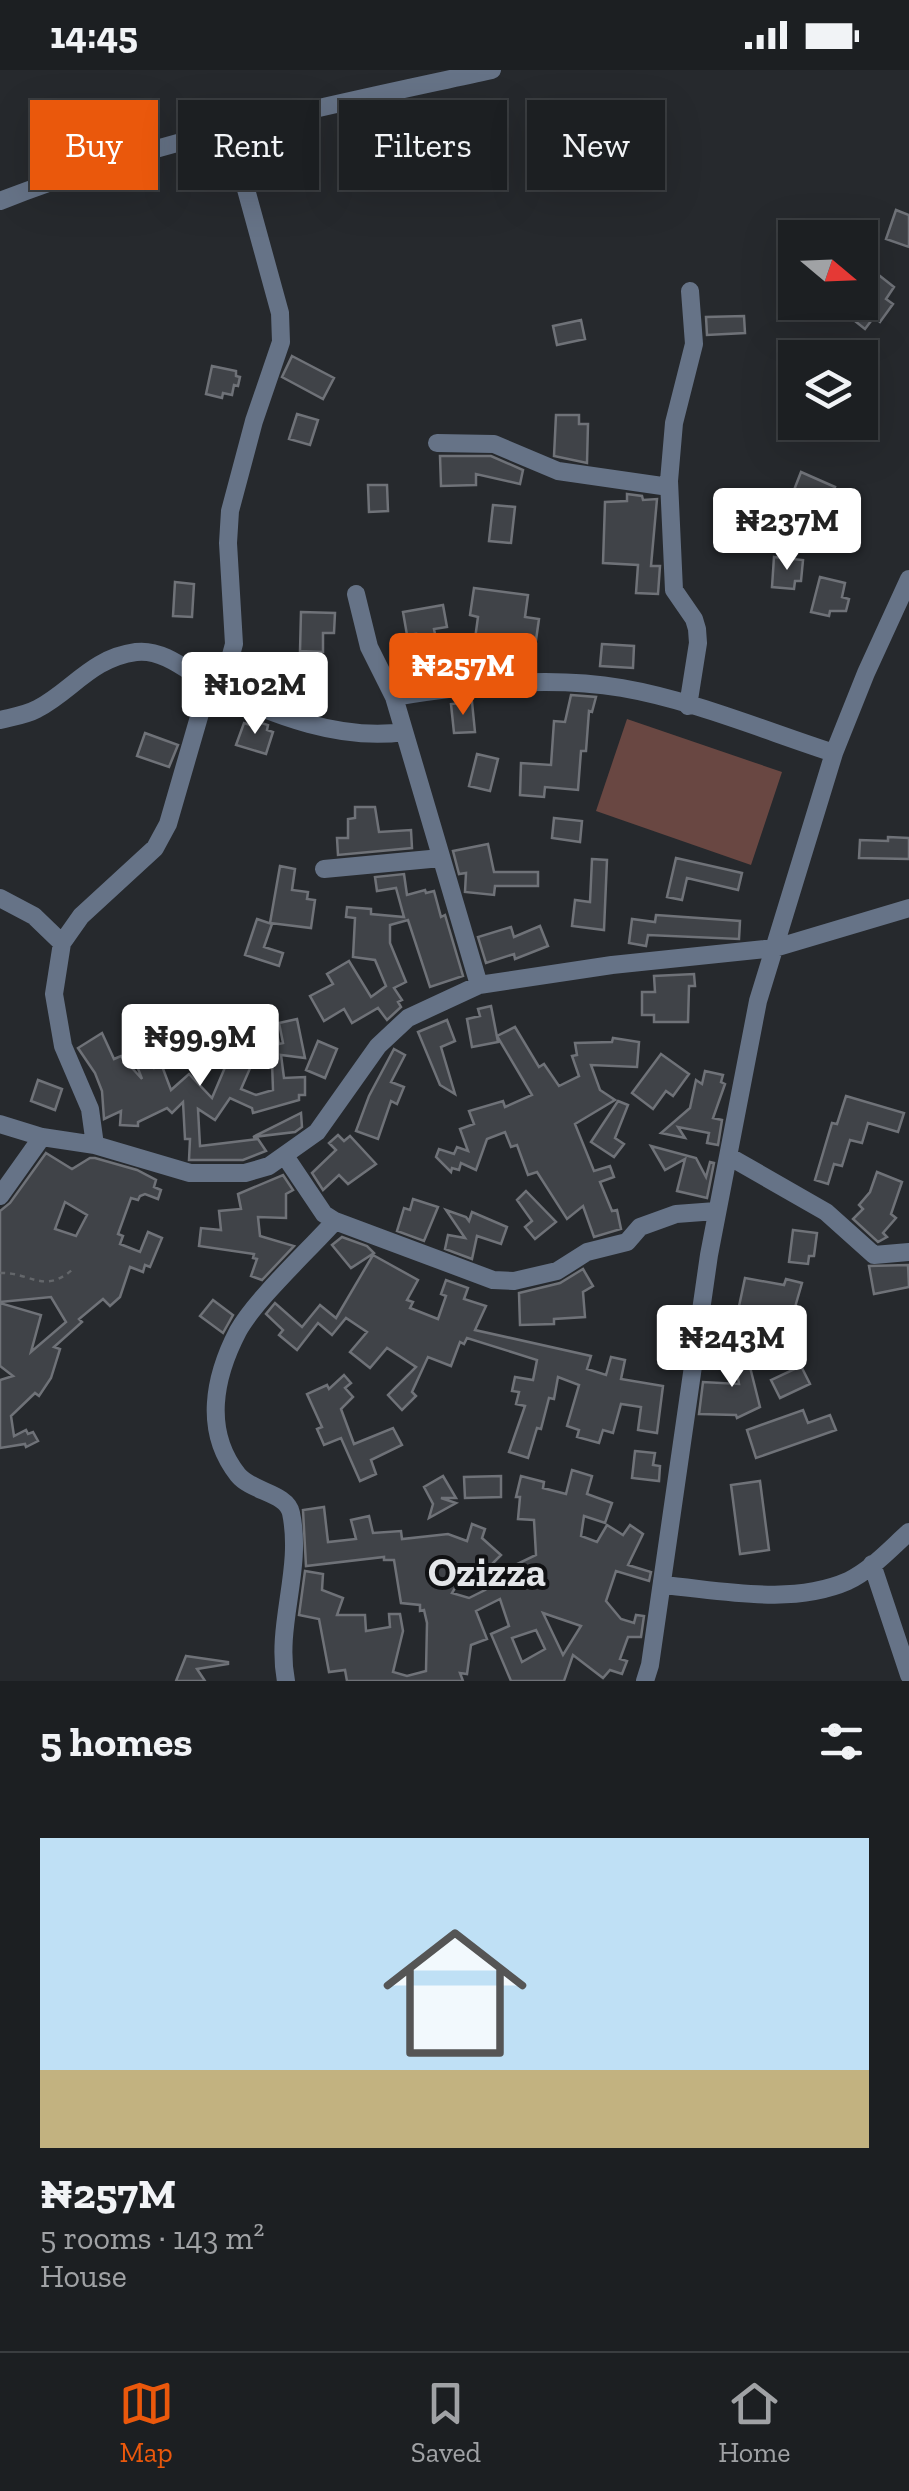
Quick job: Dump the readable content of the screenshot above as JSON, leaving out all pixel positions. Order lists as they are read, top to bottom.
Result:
{
  "districts": ["Ozizza"],
  "north": "right",
  "page": {
    "status": "14:45",
    "chip": [
      "Buy",
      "Rent",
      "Filters",
      "New"
    ],
    "price": [
      "₦237M",
      "₦257M",
      "₦102M",
      "₦99.9M",
      "₦243M"
    ],
    "heading": "5 homes",
    "list": [
      {
        "name": "₦257M",
        "note": "5 rooms · 143 m² · House"
      }
    ],
    "tabs": ["Map", "Saved", "Home"]
  }
}
